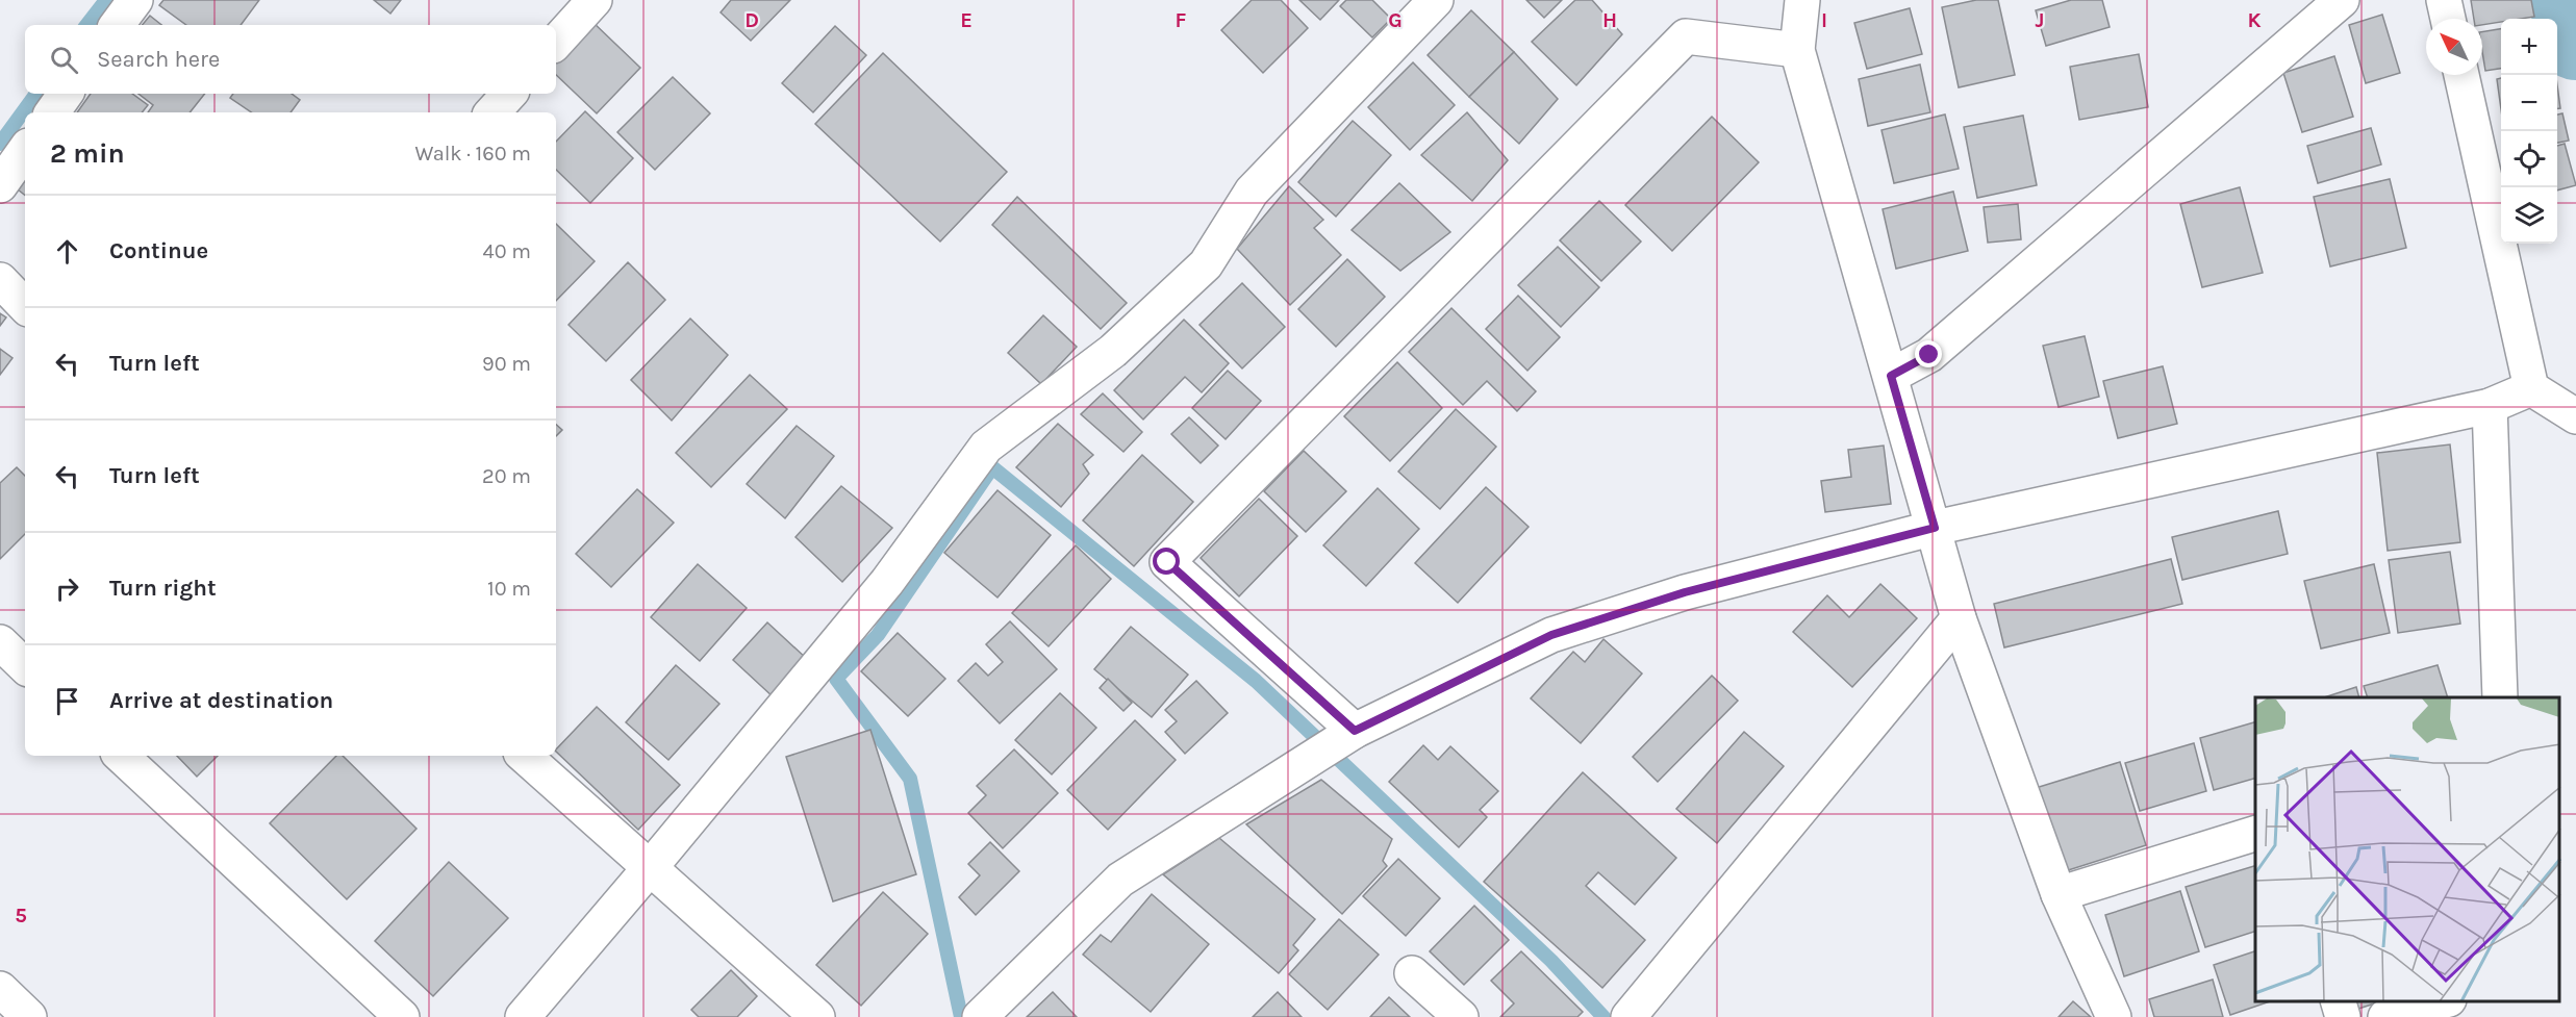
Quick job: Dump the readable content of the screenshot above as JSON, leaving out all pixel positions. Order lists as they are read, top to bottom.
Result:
{
  "north": "top left",
  "page": {
    "map_buttons": ["+", "−"],
    "search": "Search here",
    "heading": ["2 min", "Walk · 160 m"],
    "list": [
      ["Continue", "40 m"],
      ["Turn left", "90 m"],
      ["Turn left", "20 m"],
      ["Turn right", "10 m"],
      "Arrive at destination"
    ]
  },
  "grid": {
    "columns": [
      "D",
      "E",
      "F",
      "G",
      "H",
      "I",
      "J",
      "K"
    ],
    "rows": ["5"]
  }
}
